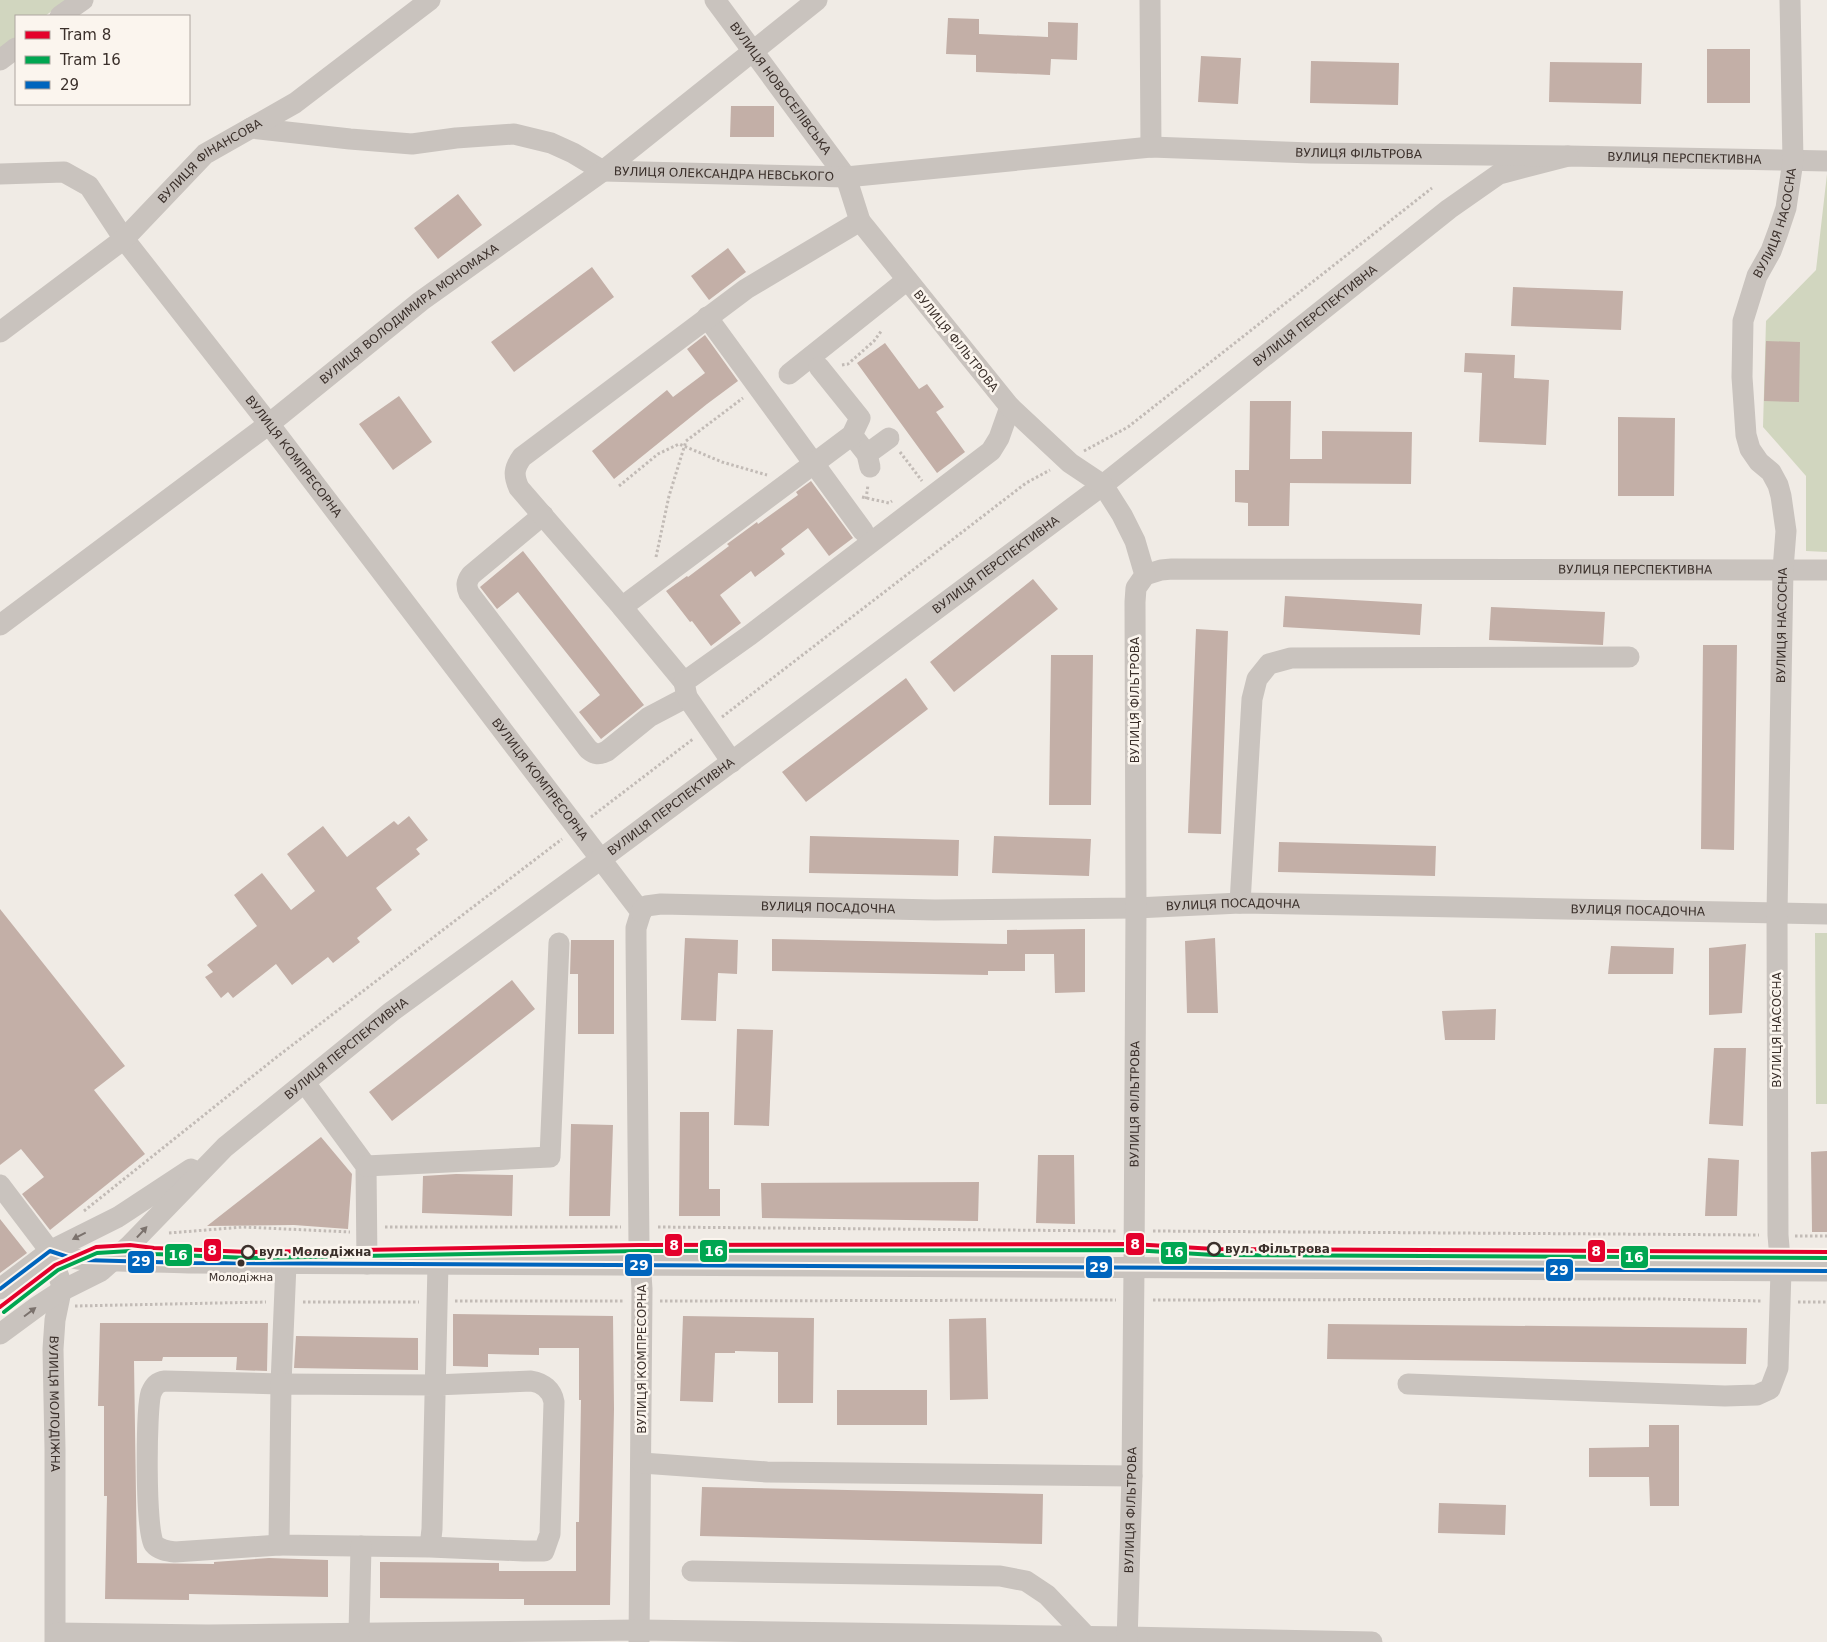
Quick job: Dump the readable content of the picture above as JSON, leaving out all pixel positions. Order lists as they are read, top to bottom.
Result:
{
  "streets": {
    "street": [
      "ВУЛИЦЯ НОВОСЕЛІВСЬКА",
      "ВУЛИЦЯ ФІЛЬТРОВА",
      "ВУЛИЦЯ ПЕРСПЕКТИВНА",
      "ВУЛИЦЯ ФІНАНСОВА",
      "ВУЛИЦЯ ОЛЕКСАНДРА НЕВСЬКОГО",
      "ВУЛИЦЯ НАСОСНА",
      "ВУЛИЦЯ ВОЛОДИМИРА МОНОМАХА",
      "ВУЛИЦЯ КОМПРЕСОРНА",
      "ВУЛИЦЯ ПОСАДОЧНА",
      "ВУЛИЦЯ МОЛОДІЖНА"
    ]
  },
  "crossings": [
    ["ВУЛИЦЯ НОВОСЕЛІВСЬКА", "ВУЛИЦЯ ФІЛЬТРОВА"],
    ["ВУЛИЦЯ НОВОСЕЛІВСЬКА", "ВУЛИЦЯ ОЛЕКСАНДРА НЕВСЬКОГО"],
    ["ВУЛИЦЯ НОВОСЕЛІВСЬКА", "ВУЛИЦЯ ВОЛОДИМИРА МОНОМАХА"],
    ["ВУЛИЦЯ ФІЛЬТРОВА", "ВУЛИЦЯ ПЕРСПЕКТИВНА"],
    ["ВУЛИЦЯ ФІЛЬТРОВА", "ВУЛИЦЯ ОЛЕКСАНДРА НЕВСЬКОГО"],
    ["ВУЛИЦЯ ФІЛЬТРОВА", "ВУЛИЦЯ ПОСАДОЧНА"],
    ["ВУЛИЦЯ ПЕРСПЕКТИВНА", "ВУЛИЦЯ НАСОСНА"],
    ["ВУЛИЦЯ ПЕРСПЕКТИВНА", "ВУЛИЦЯ КОМПРЕСОРНА"],
    ["ВУЛИЦЯ ПЕРСПЕКТИВНА", "ВУЛИЦЯ МОЛОДІЖНА"],
    ["ВУЛИЦЯ ФІНАНСОВА", "ВУЛИЦЯ КОМПРЕСОРНА"],
    ["ВУЛИЦЯ ОЛЕКСАНДРА НЕВСЬКОГО", "ВУЛИЦЯ ВОЛОДИМИРА МОНОМАХА"],
    ["ВУЛИЦЯ НАСОСНА", "ВУЛИЦЯ ПОСАДОЧНА"],
    ["ВУЛИЦЯ ВОЛОДИМИРА МОНОМАХА", "ВУЛИЦЯ КОМПРЕСОРНА"],
    ["ВУЛИЦЯ КОМПРЕСОРНА", "ВУЛИЦЯ ПОСАДОЧНА"]
  ],
  "places": ["вул. Фільтрова", "вул. Молодіжна", "Молодіжна"],
  "lines": ["tram line 8", "tram line 16", "transit line 29"],
  "legend": ["Tram 8", "Tram 16", "29"]
}
